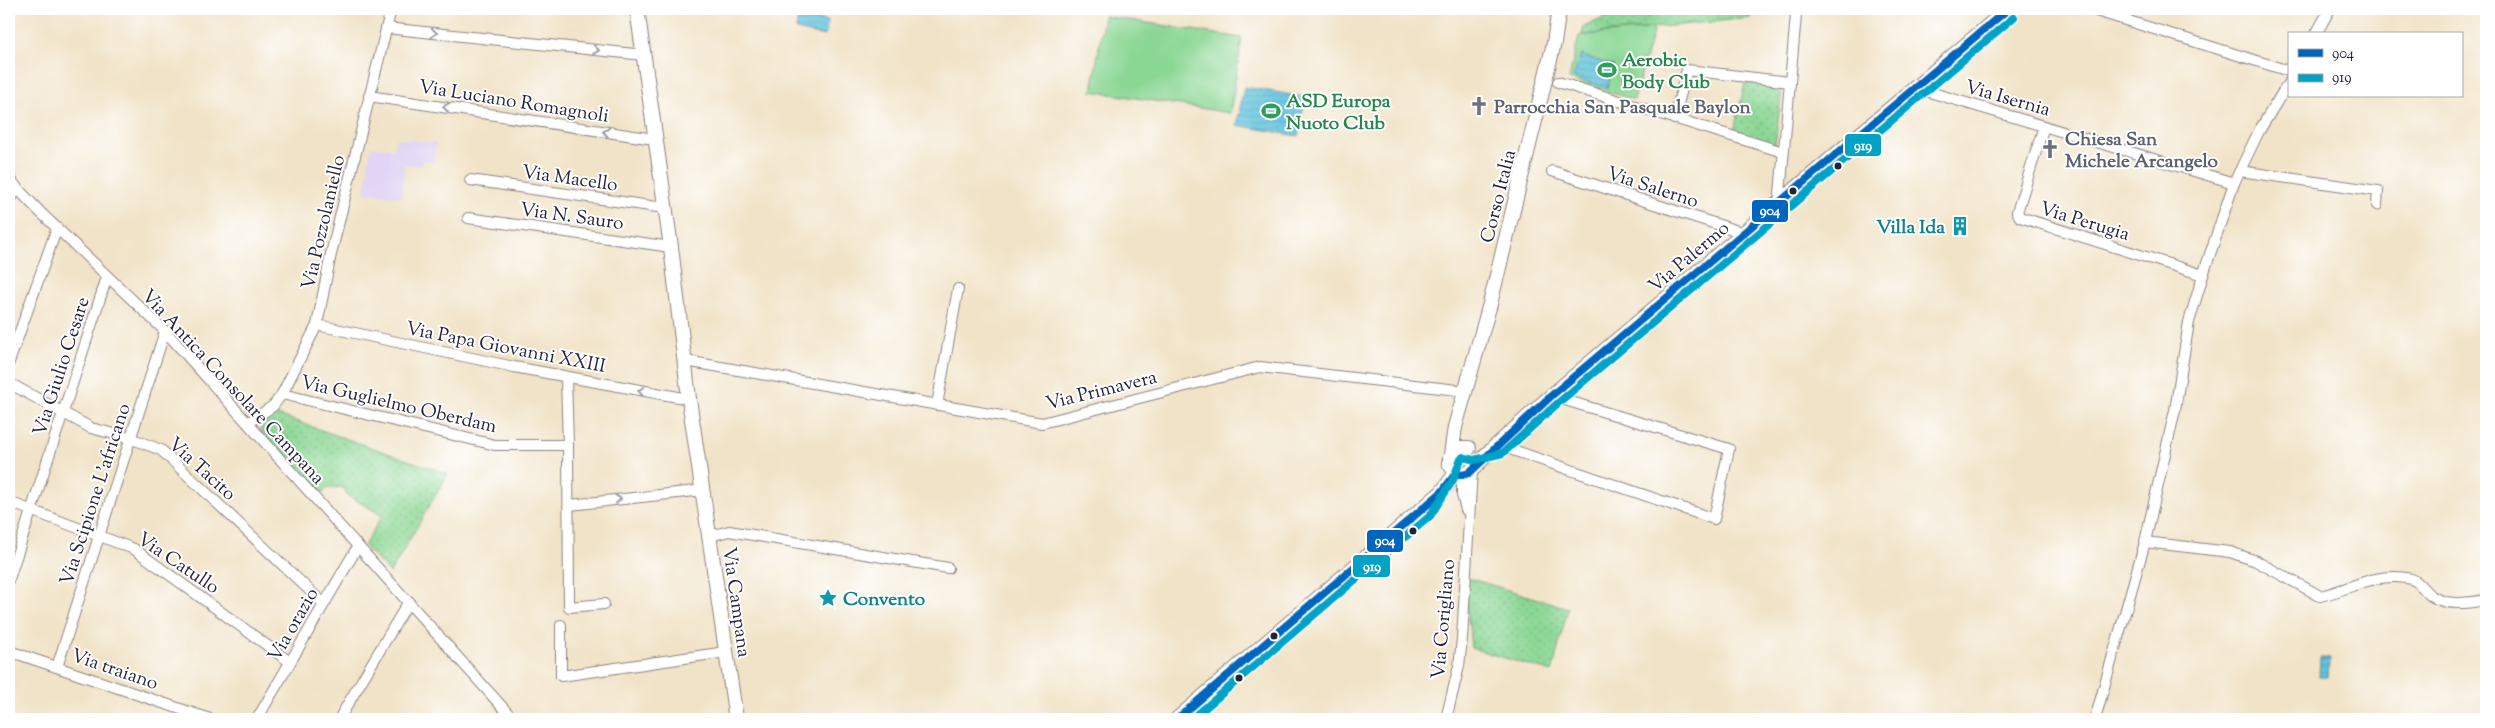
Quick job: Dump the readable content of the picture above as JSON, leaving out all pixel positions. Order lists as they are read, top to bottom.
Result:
{
  "streets": {
    "main road": ["Corso Italia", "Via Palermo", "Via Campana"],
    "street": [
      "Via Isernia",
      "Via Luciano Romagnoli",
      "Via Macello",
      "Via Salerno",
      "Via N. Sauro",
      "Via Perugia",
      "Via Pozzolaniello",
      "Via Papa Giovanni XXIII",
      "Via Giulio Cesare",
      "Via Antica Consolare Campana",
      "Via Primavera",
      "Via Guglielmo Oberdam",
      "Via Tacito",
      "Via Scipione L'africano",
      "Via Catullo",
      "Via Corigliano",
      "Via orazio",
      "Via traiano"
    ]
  },
  "crossings": [
    ["Via Isernia", "Via Perugia"],
    ["Via Isernia", "Via Palermo"],
    ["Via Luciano Romagnoli", "Via Pozzolaniello"],
    ["Via Luciano Romagnoli", "Via Campana"],
    ["Via Macello", "Via Campana"],
    ["Via Salerno", "Via Palermo"],
    ["Corso Italia", "Via Primavera"],
    ["Via N. Sauro", "Via Campana"],
    ["Via Pozzolaniello", "Via Papa Giovanni XXIII"],
    ["Via Pozzolaniello", "Via Antica Consolare Campana"],
    ["Via Pozzolaniello", "Via Guglielmo Oberdam"],
    ["Via Papa Giovanni XXIII", "Via Campana"],
    ["Via Giulio Cesare", "Via Antica Consolare Campana"],
    ["Via Giulio Cesare", "Via Tacito"],
    ["Via Giulio Cesare", "Via Catullo"],
    ["Via Antica Consolare Campana", "Via Scipione L'africano"],
    ["Via Antica Consolare Campana", "Via orazio"],
    ["Via Primavera", "Via Campana"],
    ["Via Tacito", "Via Scipione L'africano"],
    ["Via Tacito", "Via orazio"],
    ["Via Scipione L'africano", "Via Catullo"],
    ["Via Scipione L'africano", "Via traiano"],
    ["Via Catullo", "Via orazio"]
  ],
  "places": {
    "sports": ["Aerobic Body Club", "ASD Europa Nuoto Club"],
    "church": ["Parrocchia San Pasquale Baylon", "Chiesa San Michele Arcangelo"],
    "building": ["Villa Ida"],
    "place": ["Convento"]
  },
  "lines": ["transit line 904", "transit line 919"],
  "legend": ["904", "919"]
}
